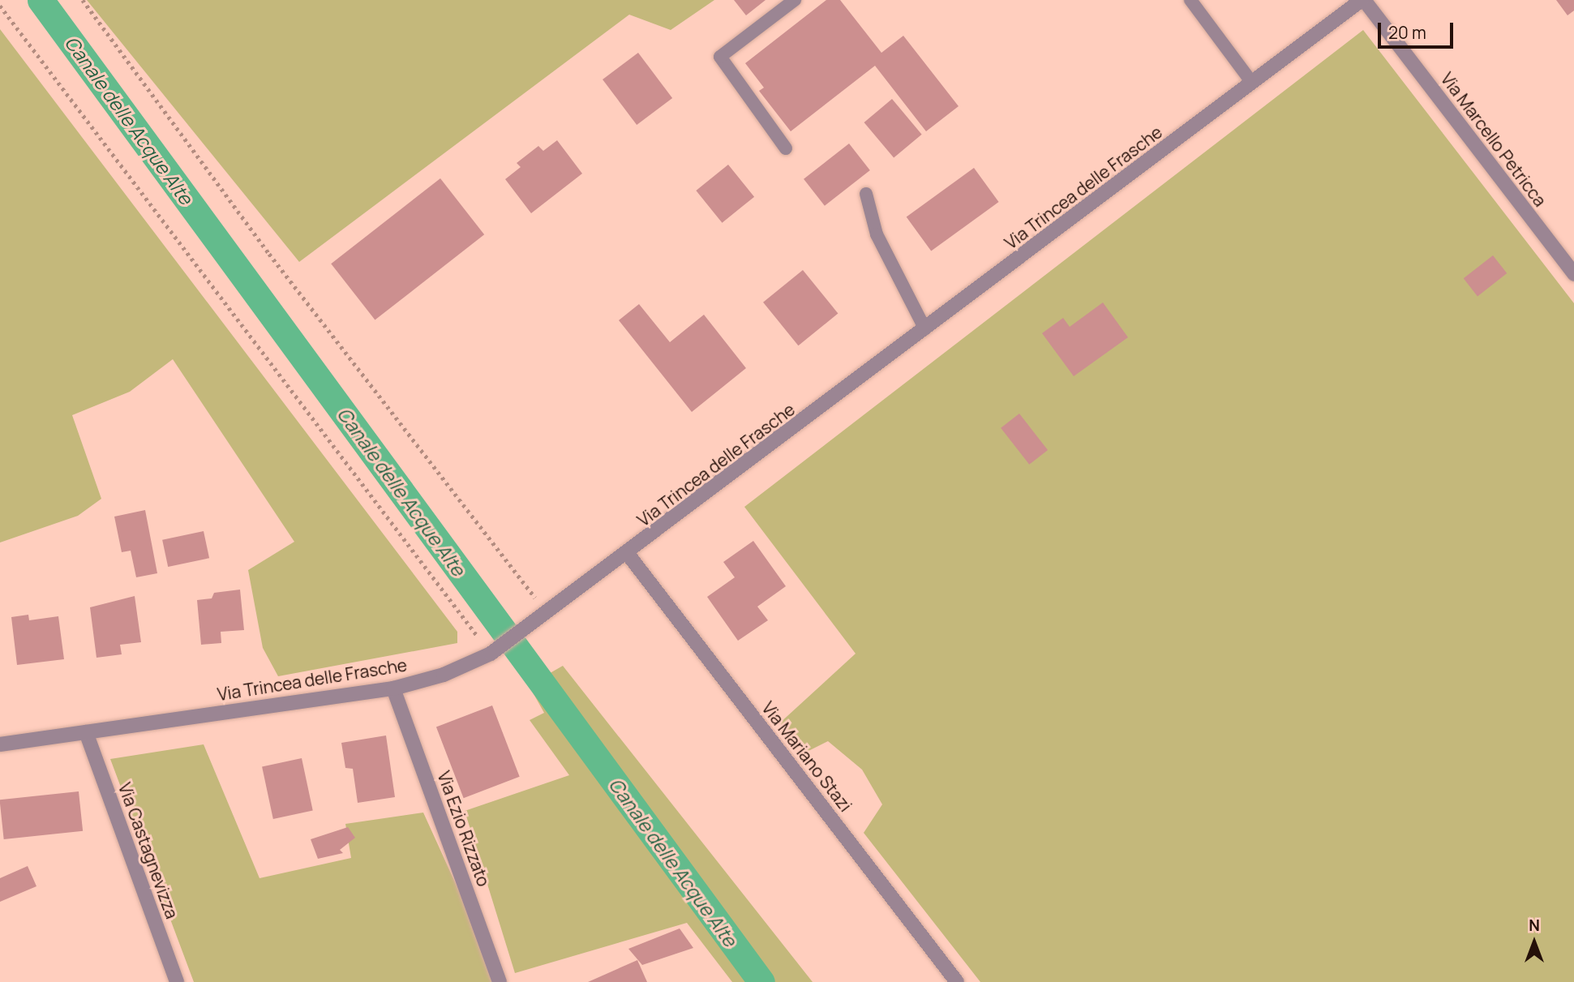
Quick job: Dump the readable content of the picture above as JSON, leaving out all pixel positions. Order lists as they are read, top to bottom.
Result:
{
  "streets": {
    "street": [
      "Via Marcello Petricca",
      "Via Trincea delle Frasche",
      "Via Mariano Stazi",
      "Via Ezio Rizzato",
      "Via Castagnevizza"
    ]
  },
  "crossings": [
    ["Via Marcello Petricca", "Via Trincea delle Frasche"],
    ["Via Trincea delle Frasche", "Via Mariano Stazi"],
    ["Via Trincea delle Frasche", "Via Ezio Rizzato"],
    ["Via Trincea delle Frasche", "Via Castagnevizza"]
  ],
  "water": ["Canale delle Acque Alte"],
  "scale_bar": "20 m",
  "north": "top"
}
